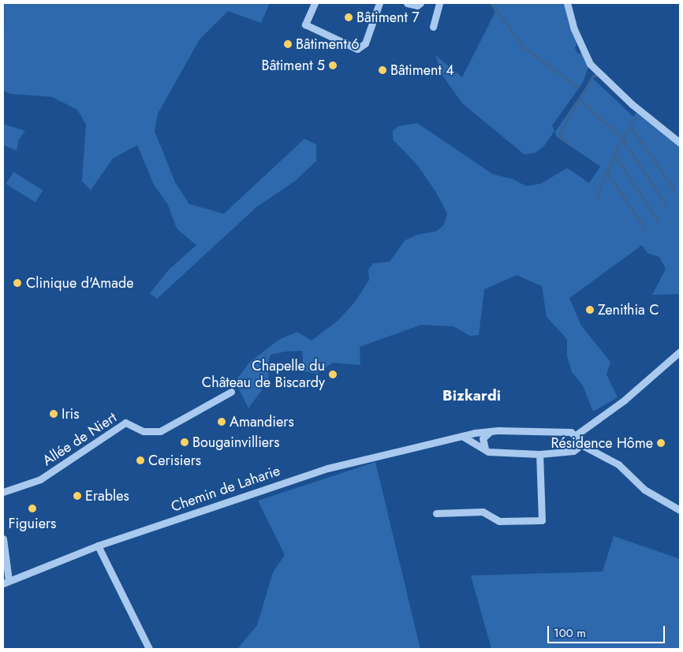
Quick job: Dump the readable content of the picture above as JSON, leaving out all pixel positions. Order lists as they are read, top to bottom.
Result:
{
  "streets": {
    "street": ["Allée de Niert", "Chemin de Laharie"]
  },
  "districts": ["Bizkardi"],
  "places": [
    "Bâtiment 7",
    "Bâtiment 6",
    "Bâtiment 5",
    "Bâtiment 4",
    "Clinique d'Amade",
    "Zenithia C",
    "Chapelle du Château de Biscardy",
    "Iris",
    "Amandiers",
    "Bougainvilliers",
    "Résidence Hôme",
    "Cerisiers",
    "Erables",
    "Figuiers"
  ],
  "scale_bar": "100 m"
}
